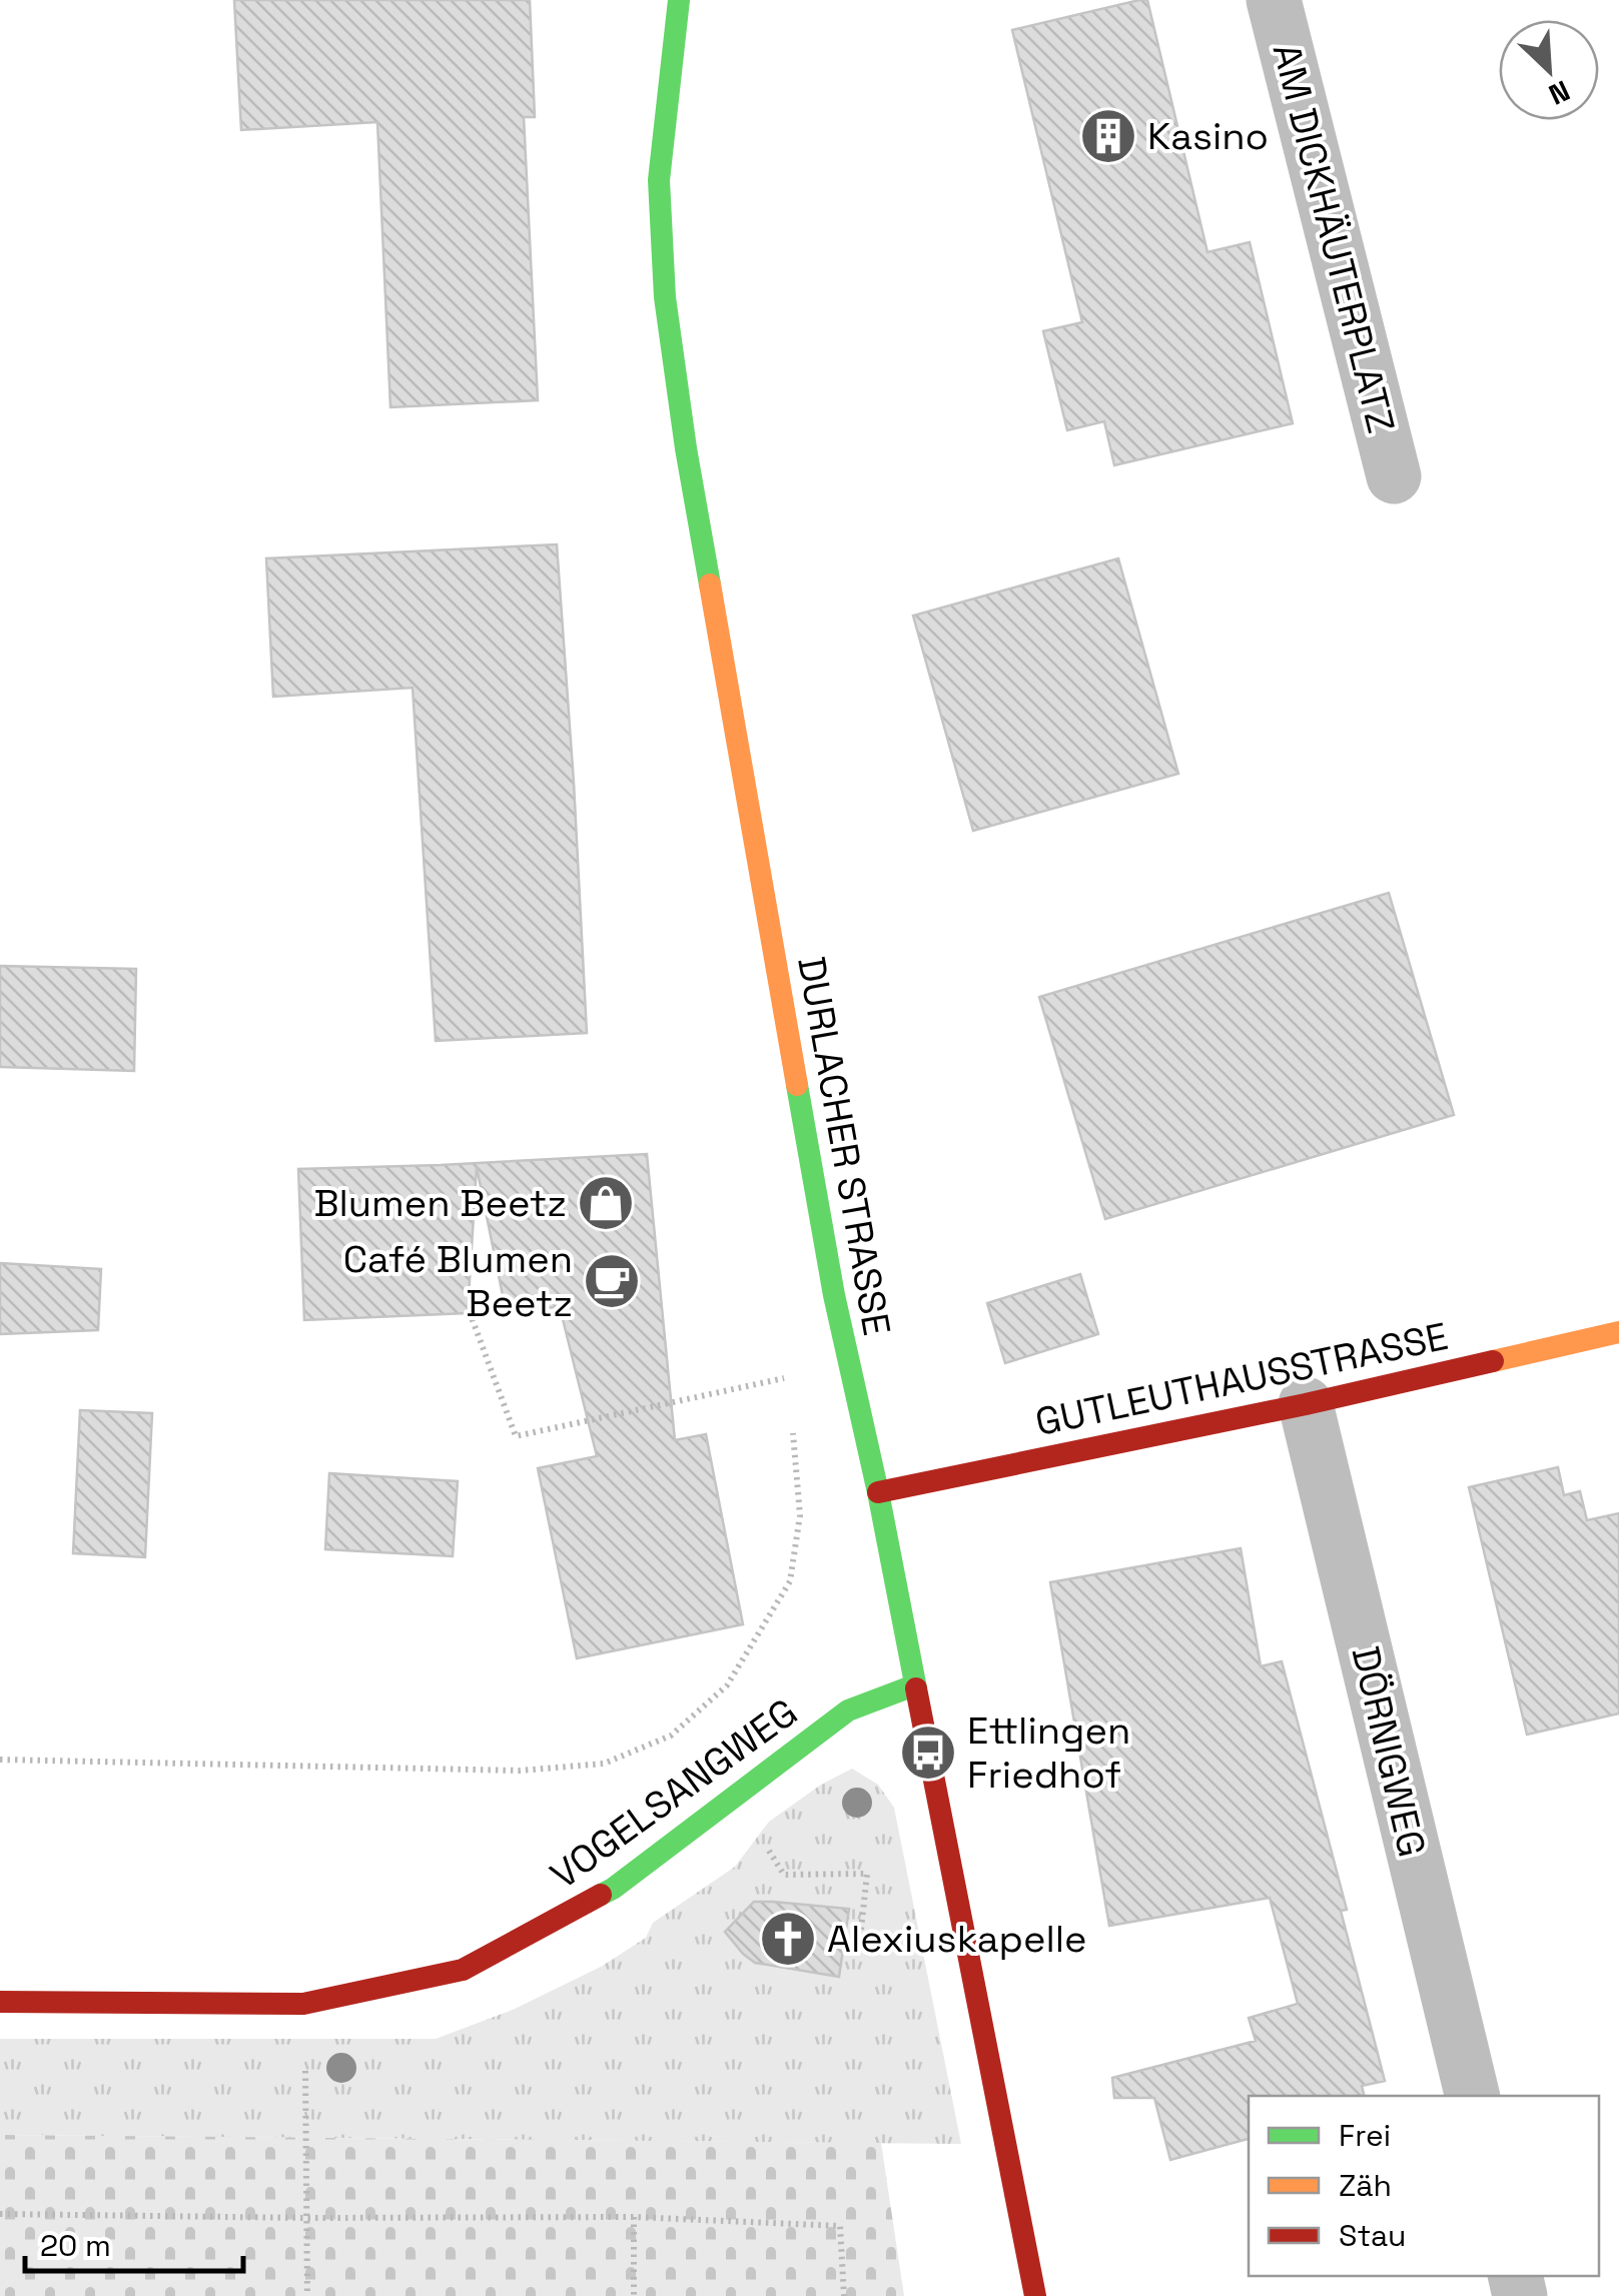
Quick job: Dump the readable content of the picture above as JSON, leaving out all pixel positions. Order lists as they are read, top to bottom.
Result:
{
  "streets": {
    "main road": ["DURLACHER STRASSE", "GUTLEUTHAUSSTRASSE", "VOGELSANGWEG"],
    "street": ["AM DICKHÄUTERPLATZ", "DÖRNIGWEG"]
  },
  "crossings": [
    ["DURLACHER STRASSE", "GUTLEUTHAUSSTRASSE"],
    ["DURLACHER STRASSE", "VOGELSANGWEG"],
    ["GUTLEUTHAUSSTRASSE", "DÖRNIGWEG"]
  ],
  "places": {
    "building": ["Kasino"],
    "shop": ["Blumen Beetz"],
    "cafe": ["Café Blumen Beetz"],
    "bus stop": ["Ettlingen Friedhof"],
    "church": ["Alexiuskapelle"]
  },
  "legend": ["Frei", "Zäh", "Stau"],
  "scale_bar": "20 m",
  "north": "bottom right"
}
